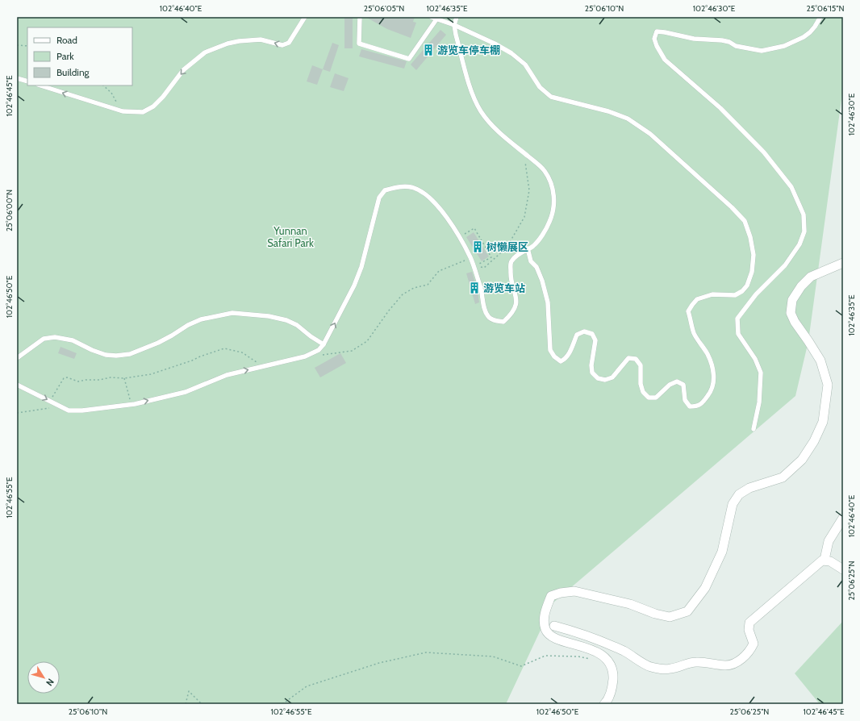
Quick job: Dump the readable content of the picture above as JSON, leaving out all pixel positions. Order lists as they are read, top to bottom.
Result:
{
  "parks": ["Yunnan Safari Park"],
  "places": {
    "building": ["游览车停车棚", "树懒展区", "游览车站"]
  },
  "legend": ["Road", "Park", "Building"],
  "north": "bottom right",
  "coordinates": [
    "102°46'40\"E",
    "25°06'05\"N",
    "102°46'35\"E",
    "25°06'10\"N",
    "102°46'30\"E",
    "25°06'15\"N",
    "102°46'45\"E",
    "25°06'00\"N",
    "102°46'50\"E",
    "102°46'55\"E",
    "25°06'25\"N"
  ]
}
